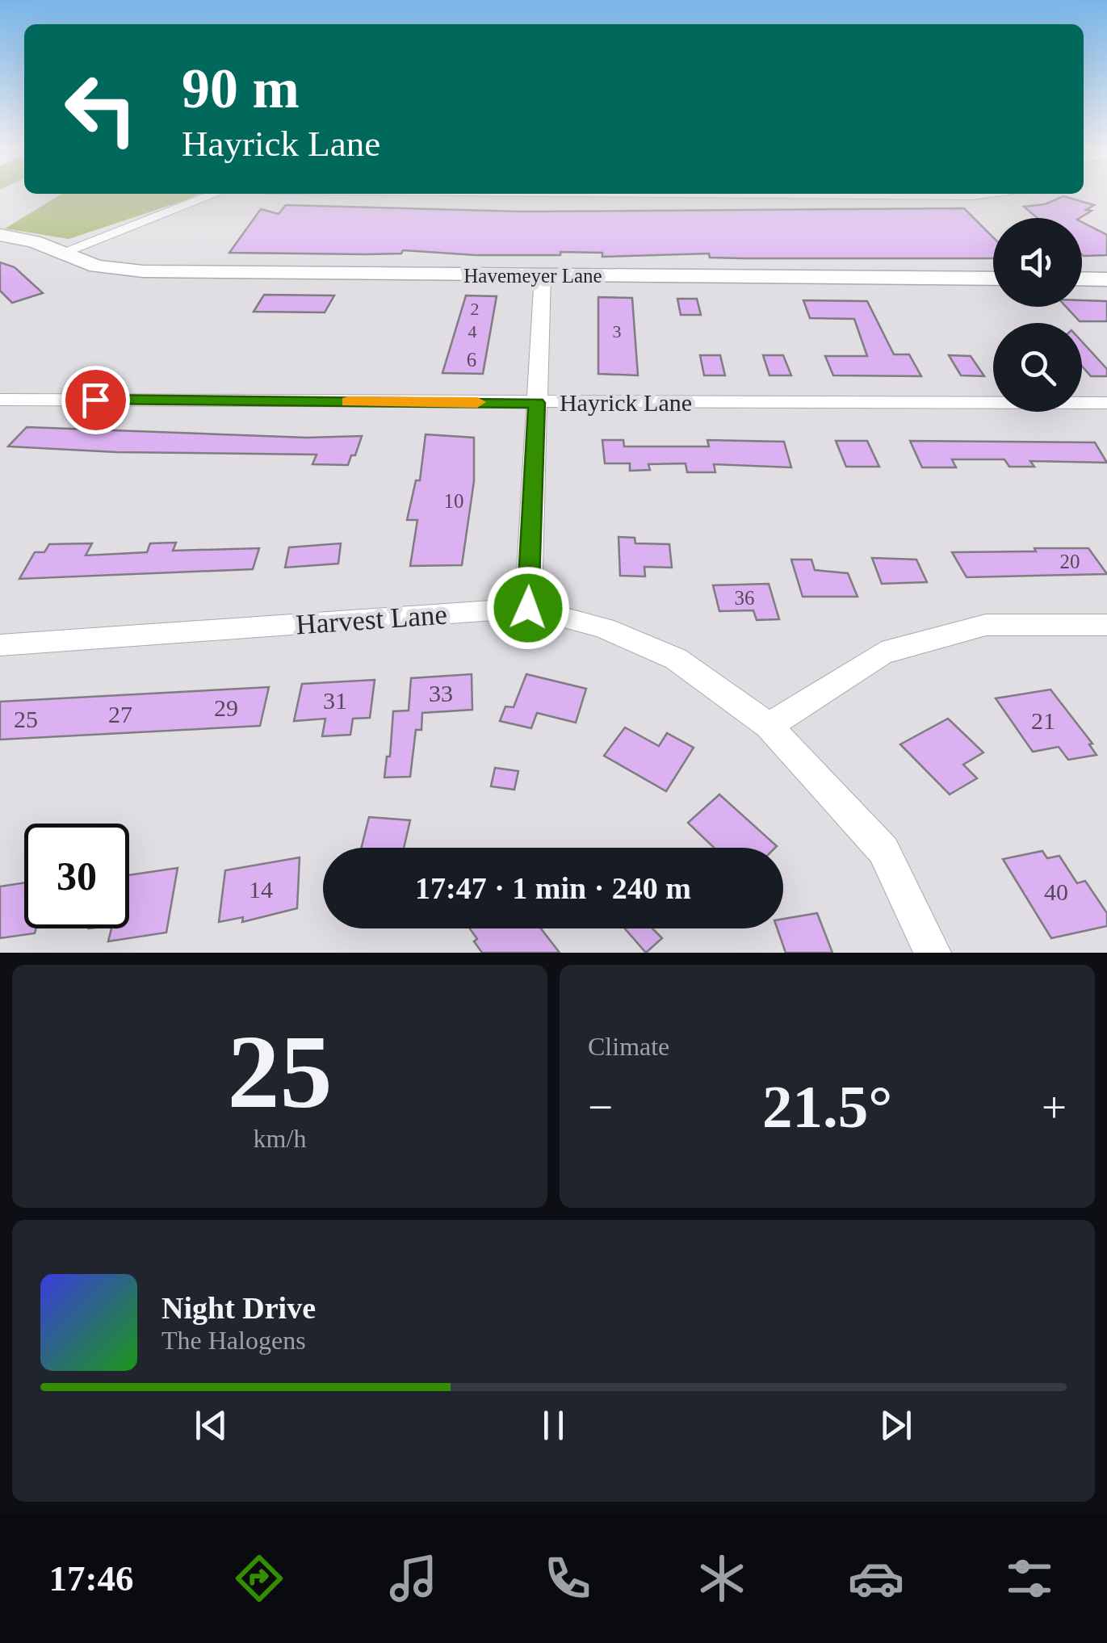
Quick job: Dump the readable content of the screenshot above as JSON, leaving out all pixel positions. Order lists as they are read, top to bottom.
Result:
{
  "streets": {
    "street": ["Havemeyer Lane", "Hayrick Lane", "Harvest Lane"]
  },
  "house_numbers": [
    "2",
    "4",
    "3",
    "6",
    "10",
    "20",
    "36",
    "33",
    "31",
    "29",
    "27",
    "25",
    "21",
    "14",
    "40"
  ],
  "page": {
    "turn": ["90 m", "Hayrick Lane"],
    "limit": "30",
    "trip": "17:47 · 1 min · 240 m",
    "tile": [
      ["25", "km/h"],
      "Climate"
    ],
    "heat": ["−", "21.5°", "+"],
    "song": ["Night Drive", "The Halogens"],
    "tabs": "17:46"
  }
}
